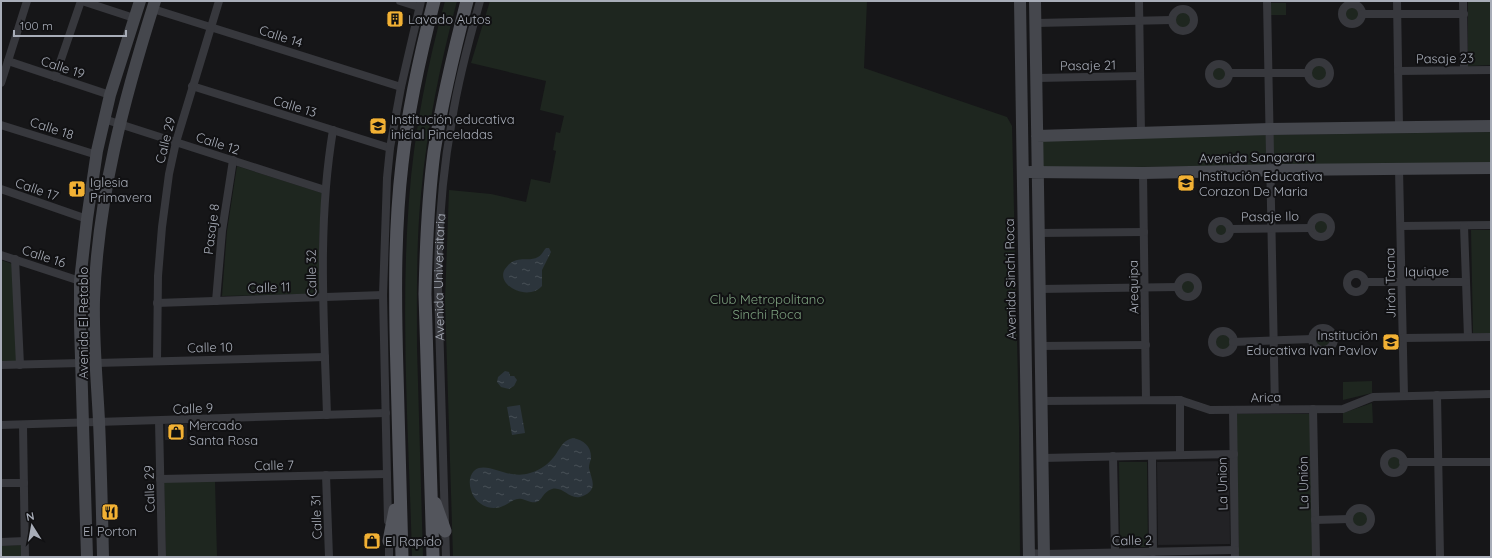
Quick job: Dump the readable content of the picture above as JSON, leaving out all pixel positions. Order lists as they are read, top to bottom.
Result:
{
  "streets": {
    "main road": [
      "Avenida Sangarara",
      "Avenida Universitaria",
      "Avenida Sinchi Roca",
      "Avenida El Retablo"
    ],
    "street": [
      "Calle 14",
      "Pasaje 23",
      "Pasaje 21",
      "Calle 19",
      "Calle 13",
      "Calle 18",
      "Calle 29",
      "Calle 12",
      "Calle 17",
      "Pasaje Ilo",
      "Pasaje 8",
      "Calle 16",
      "Iquique",
      "Calle 32",
      "Jirón Tacna",
      "Calle 11",
      "Arequipa",
      "Calle 10",
      "Arica",
      "Calle 9",
      "Calle 7",
      "La Unión",
      "La Union",
      "Calle 31",
      "Calle 2"
    ]
  },
  "crossings": [
    ["Calle 14", "Calle 29"],
    ["Calle 14", "Avenida El Retablo"],
    ["Calle 19", "Avenida El Retablo"],
    ["Calle 13", "Calle 29"],
    ["Calle 13", "Calle 32"],
    ["Calle 18", "Avenida El Retablo"],
    ["Calle 29", "Calle 12"],
    ["Calle 29", "Calle 11"],
    ["Calle 29", "Calle 10"],
    ["Calle 29", "Calle 9"],
    ["Calle 29", "Calle 7"],
    ["Calle 12", "Pasaje 8"],
    ["Calle 12", "Calle 32"],
    ["Calle 12", "Avenida El Retablo"],
    ["Avenida Sangarara", "Avenida Sinchi Roca"],
    ["Avenida Sangarara", "Jirón Tacna"],
    ["Avenida Sangarara", "Arequipa"],
    ["Calle 17", "Avenida El Retablo"],
    ["Pasaje 8", "Calle 11"],
    ["Calle 16", "Avenida El Retablo"],
    ["Iquique", "Jirón Tacna"],
    ["Calle 32", "Calle 11"],
    ["Calle 32", "Calle 10"],
    ["Calle 32", "Calle 9"],
    ["Avenida Sinchi Roca", "Calle 2"],
    ["Jirón Tacna", "Arica"],
    ["Arequipa", "Arica"],
    ["Avenida El Retablo", "Calle 10"],
    ["Avenida El Retablo", "Calle 9"],
    ["Arica", "La Unión"],
    ["Arica", "La Union"],
    ["Calle 7", "Calle 31"],
    ["La Union", "Calle 2"]
  ],
  "parks": ["Club Metropolitano Sinchi Roca"],
  "places": {
    "building": ["Lavado Autos"],
    "school or university": ["Institución educativa inicial Pinceladas", "Institución Educativa Corazon De Maria", "Institución Educativa Ivan Pavlov"],
    "church": ["Iglesia Primavera"],
    "shop": ["Mercado Santa Rosa", "El Rapido"],
    "restaurant": ["El Porton"]
  },
  "scale_bar": "100 m",
  "north": "top"
}
